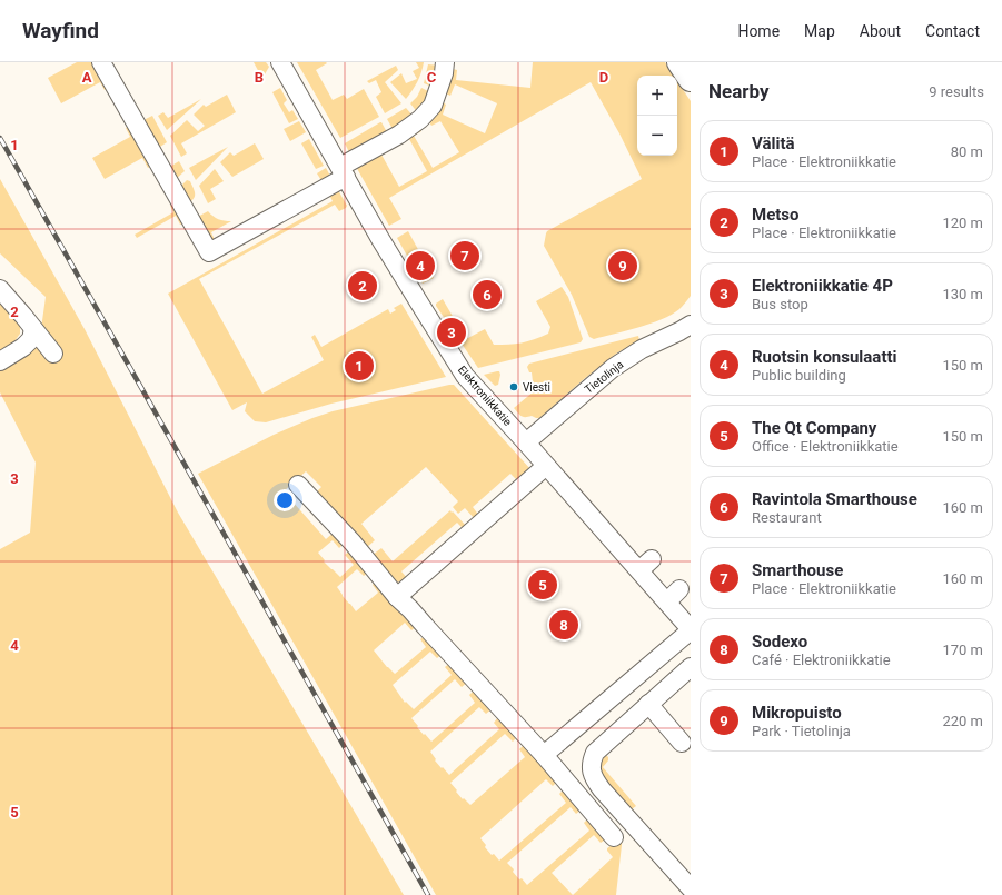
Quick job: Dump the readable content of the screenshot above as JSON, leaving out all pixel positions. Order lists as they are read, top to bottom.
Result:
{
  "streets": {
    "street": ["Tietolinja", "Elektroniikkatie"]
  },
  "crossings": [
    ["Tietolinja", "Elektroniikkatie"]
  ],
  "places": ["Viesti"],
  "page": {
    "header": "Wayfind",
    "nav": [
      "Home",
      "Map",
      "About",
      "Contact"
    ],
    "heading": ["Nearby", "9 results"],
    "map_buttons": ["+", "−"],
    "list": [
      {
        "mark": "1",
        "name": "Välitä",
        "note": "Place · Elektroniikkatie",
        "value": "80 m"
      },
      {
        "mark": "2",
        "name": "Metso",
        "note": "Place · Elektroniikkatie",
        "value": "120 m"
      },
      {
        "mark": "3",
        "name": "Elektroniikkatie 4P",
        "note": "Bus stop",
        "value": "130 m"
      },
      {
        "mark": "4",
        "name": "Ruotsin konsulaatti",
        "note": "Public building",
        "value": "150 m"
      },
      {
        "mark": "5",
        "name": "The Qt Company",
        "note": "Office · Elektroniikkatie",
        "value": "150 m"
      },
      {
        "mark": "6",
        "name": "Ravintola Smarthouse",
        "note": "Restaurant",
        "value": "160 m"
      },
      {
        "mark": "7",
        "name": "Smarthouse",
        "note": "Place · Elektroniikkatie",
        "value": "160 m"
      },
      {
        "mark": "8",
        "name": "Sodexo",
        "note": "Café · Elektroniikkatie",
        "value": "170 m"
      },
      {
        "mark": "9",
        "name": "Mikropuisto",
        "note": "Park · Tietolinja",
        "value": "220 m"
      }
    ],
    "pins": [
      "7",
      "4",
      "9",
      "2",
      "6",
      "3",
      "1",
      "5",
      "8"
    ]
  },
  "grid": {
    "columns": [
      "A",
      "B",
      "C",
      "D"
    ],
    "rows": [
      "1",
      "2",
      "3",
      "4",
      "5"
    ]
  }
}
